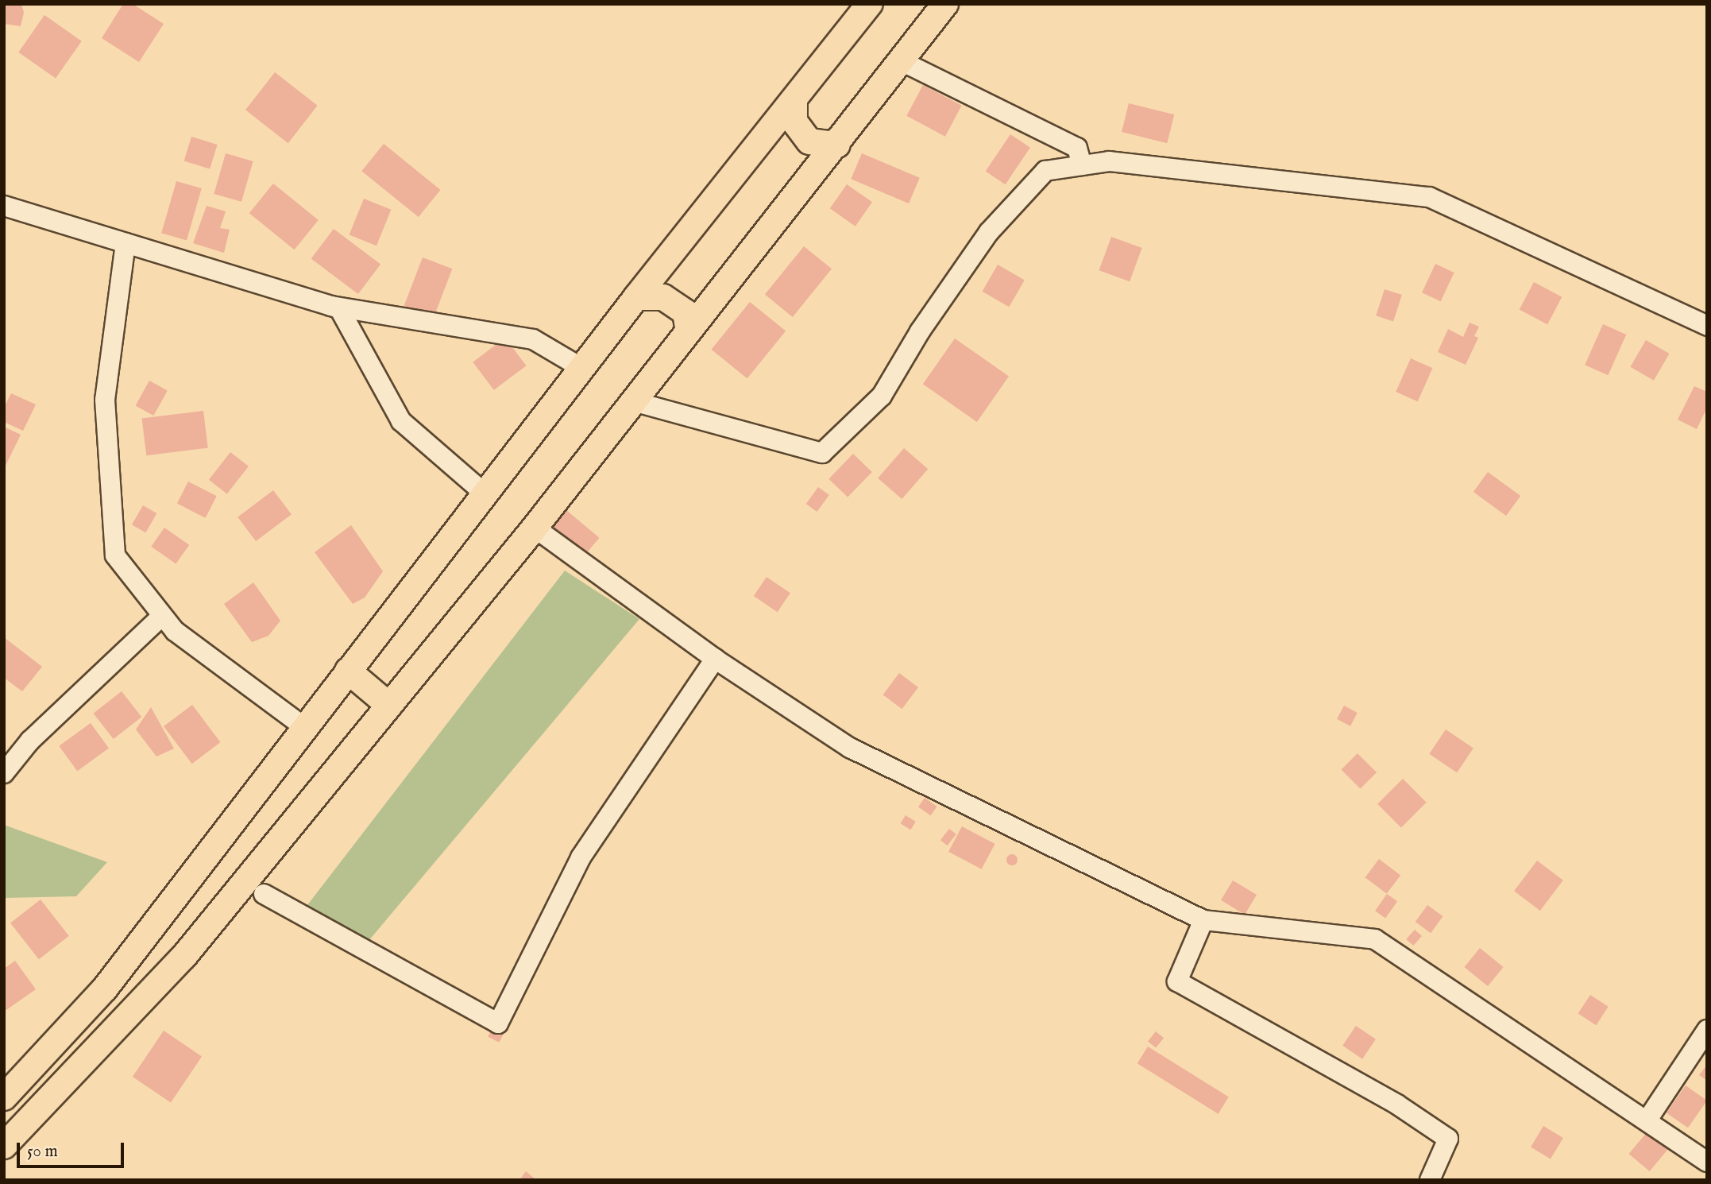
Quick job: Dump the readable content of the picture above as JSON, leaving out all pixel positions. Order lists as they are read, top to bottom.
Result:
{
  "scale_bar": "50 m"
}
